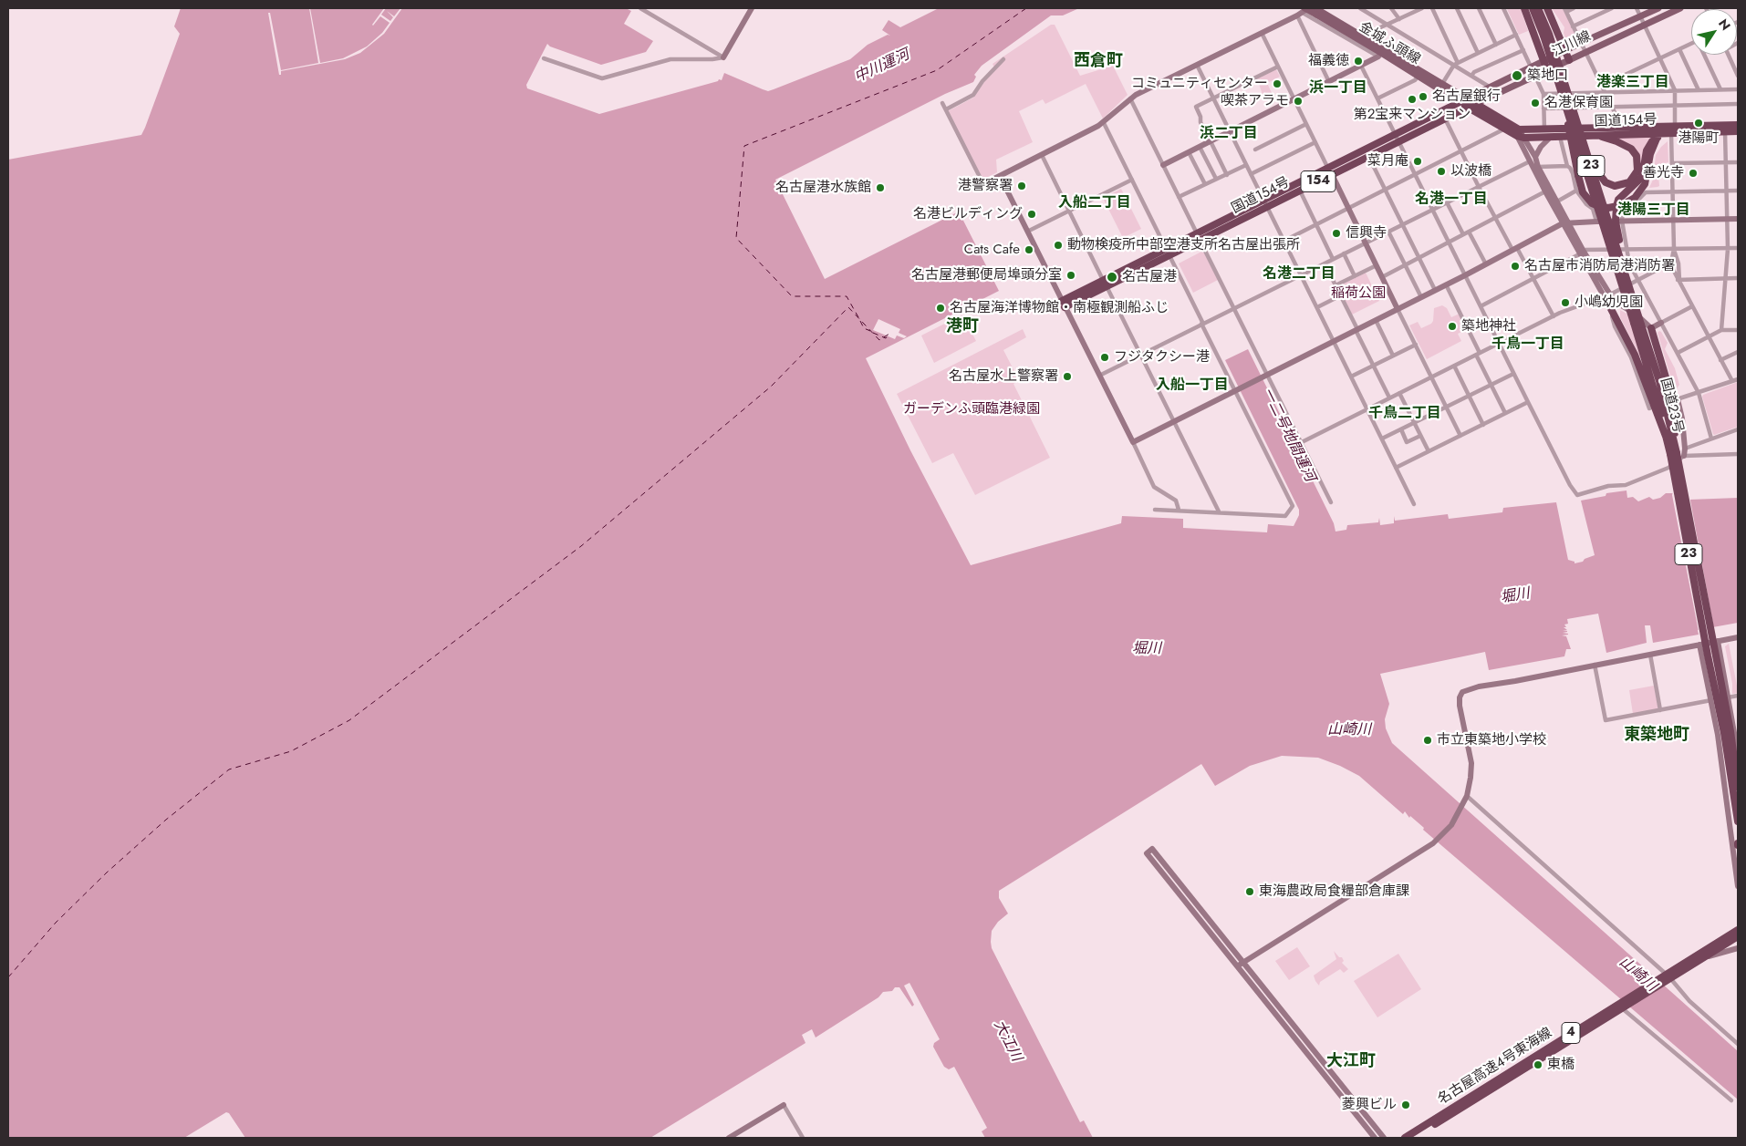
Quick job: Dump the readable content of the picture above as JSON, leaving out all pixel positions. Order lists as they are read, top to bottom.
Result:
{
  "streets": {
    "highway": [
      "国道154号",
      "23",
      "154",
      "国道23号",
      "4",
      "名古屋高速4号東海線"
    ],
    "main road": ["金城ふ頭線", "江川線"]
  },
  "crossings": [
    ["金城ふ頭線", "江川線"],
    ["金城ふ頭線", "国道154号"],
    ["江川線", "国道154号"],
    ["国道154号", "23"],
    ["23", "国道23号"]
  ],
  "districts": [
    "西倉町",
    "港楽三丁目",
    "浜一丁目",
    "浜二丁目",
    "名港一丁目",
    "入船二丁目",
    "港陽三丁目",
    "名港二丁目",
    "港町",
    "千鳥一丁目",
    "入船一丁目",
    "千鳥二丁目",
    "東築地町",
    "大江町"
  ],
  "water": [
    "中川運河",
    "一二号地間運河",
    "堀川",
    "山崎川",
    "大江川"
  ],
  "parks": ["稲荷公園", "ガーデンふ頭臨港緑園"],
  "places": [
    "福義徳",
    "築地口",
    "コミュニティセンター",
    "名古屋銀行",
    "第２宝来マンション",
    "喫茶アラモ",
    "名港保育園",
    "港陽町",
    "菜月庵",
    "以波橋",
    "善光寺",
    "港警察署",
    "名古屋港水族館",
    "名港ビルディング",
    "信興寺",
    "動物検疫所中部空港支所名古屋出張所",
    "Cats Cafe",
    "名古屋市消防局港消防署",
    "名古屋港郵便局埠頭分室",
    "名古屋港",
    "小嶋幼児園",
    "名古屋海洋博物館・南極観測船ふじ",
    "築地神社",
    "フジタクシー港",
    "名古屋水上警察署",
    "市立東築地小学校",
    "東海農政局食糧部倉庫課",
    "東橋",
    "菱興ビル"
  ],
  "north": "top right"
}
